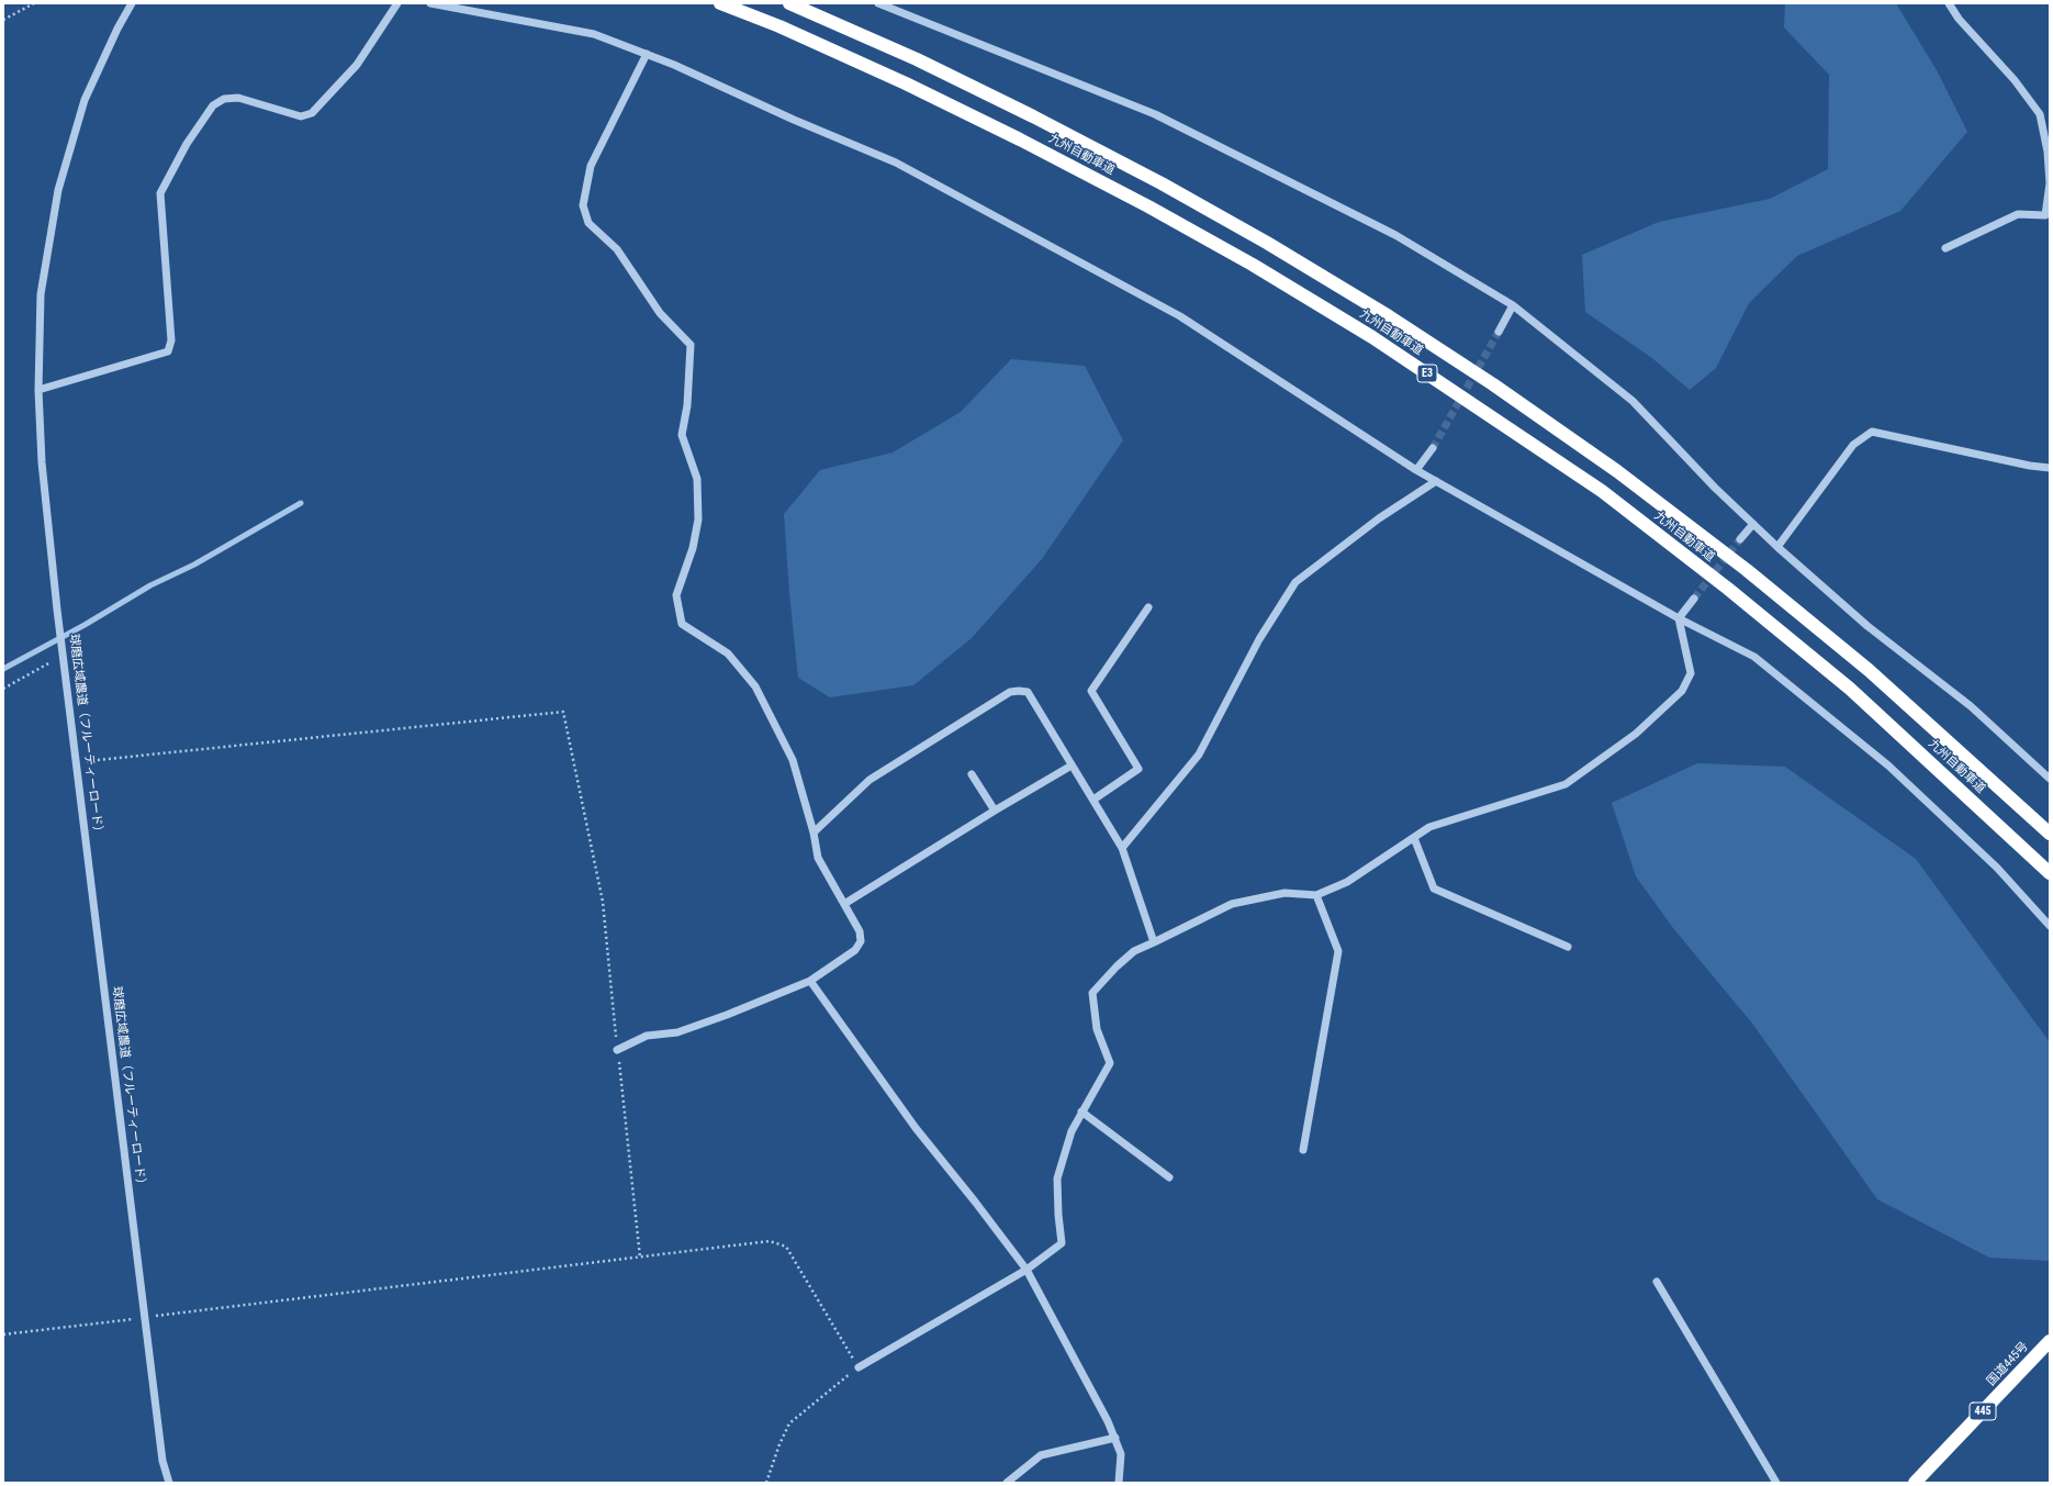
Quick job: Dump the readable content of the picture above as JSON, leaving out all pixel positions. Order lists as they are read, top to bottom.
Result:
{
  "streets": {
    "highway": [
      "九州自動車道",
      "E3",
      "国道445号",
      "445"
    ],
    "street": ["球磨広域農道（フルーティーロード）"]
  }
}
